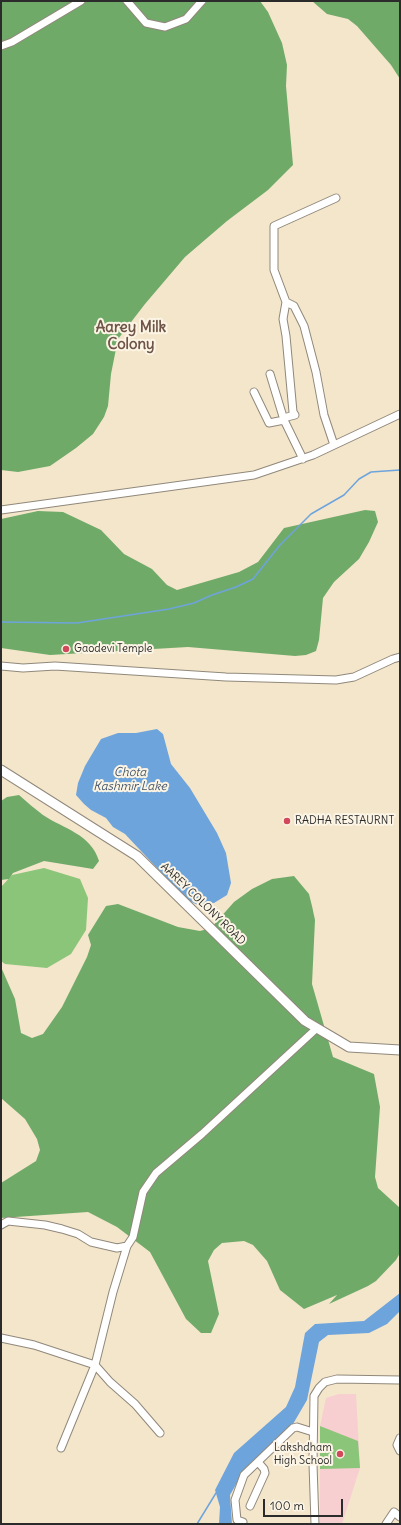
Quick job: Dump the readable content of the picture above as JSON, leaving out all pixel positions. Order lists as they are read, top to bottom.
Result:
{
  "streets": {
    "main road": ["AAREY COLONY ROAD"]
  },
  "districts": ["Aarey Milk Colony"],
  "water": ["Chota Kashmir Lake"],
  "places": ["Gaodevi Temple", "RADHA RESTAURNT", "Lakshdham High School"],
  "scale_bar": "100 m"
}
